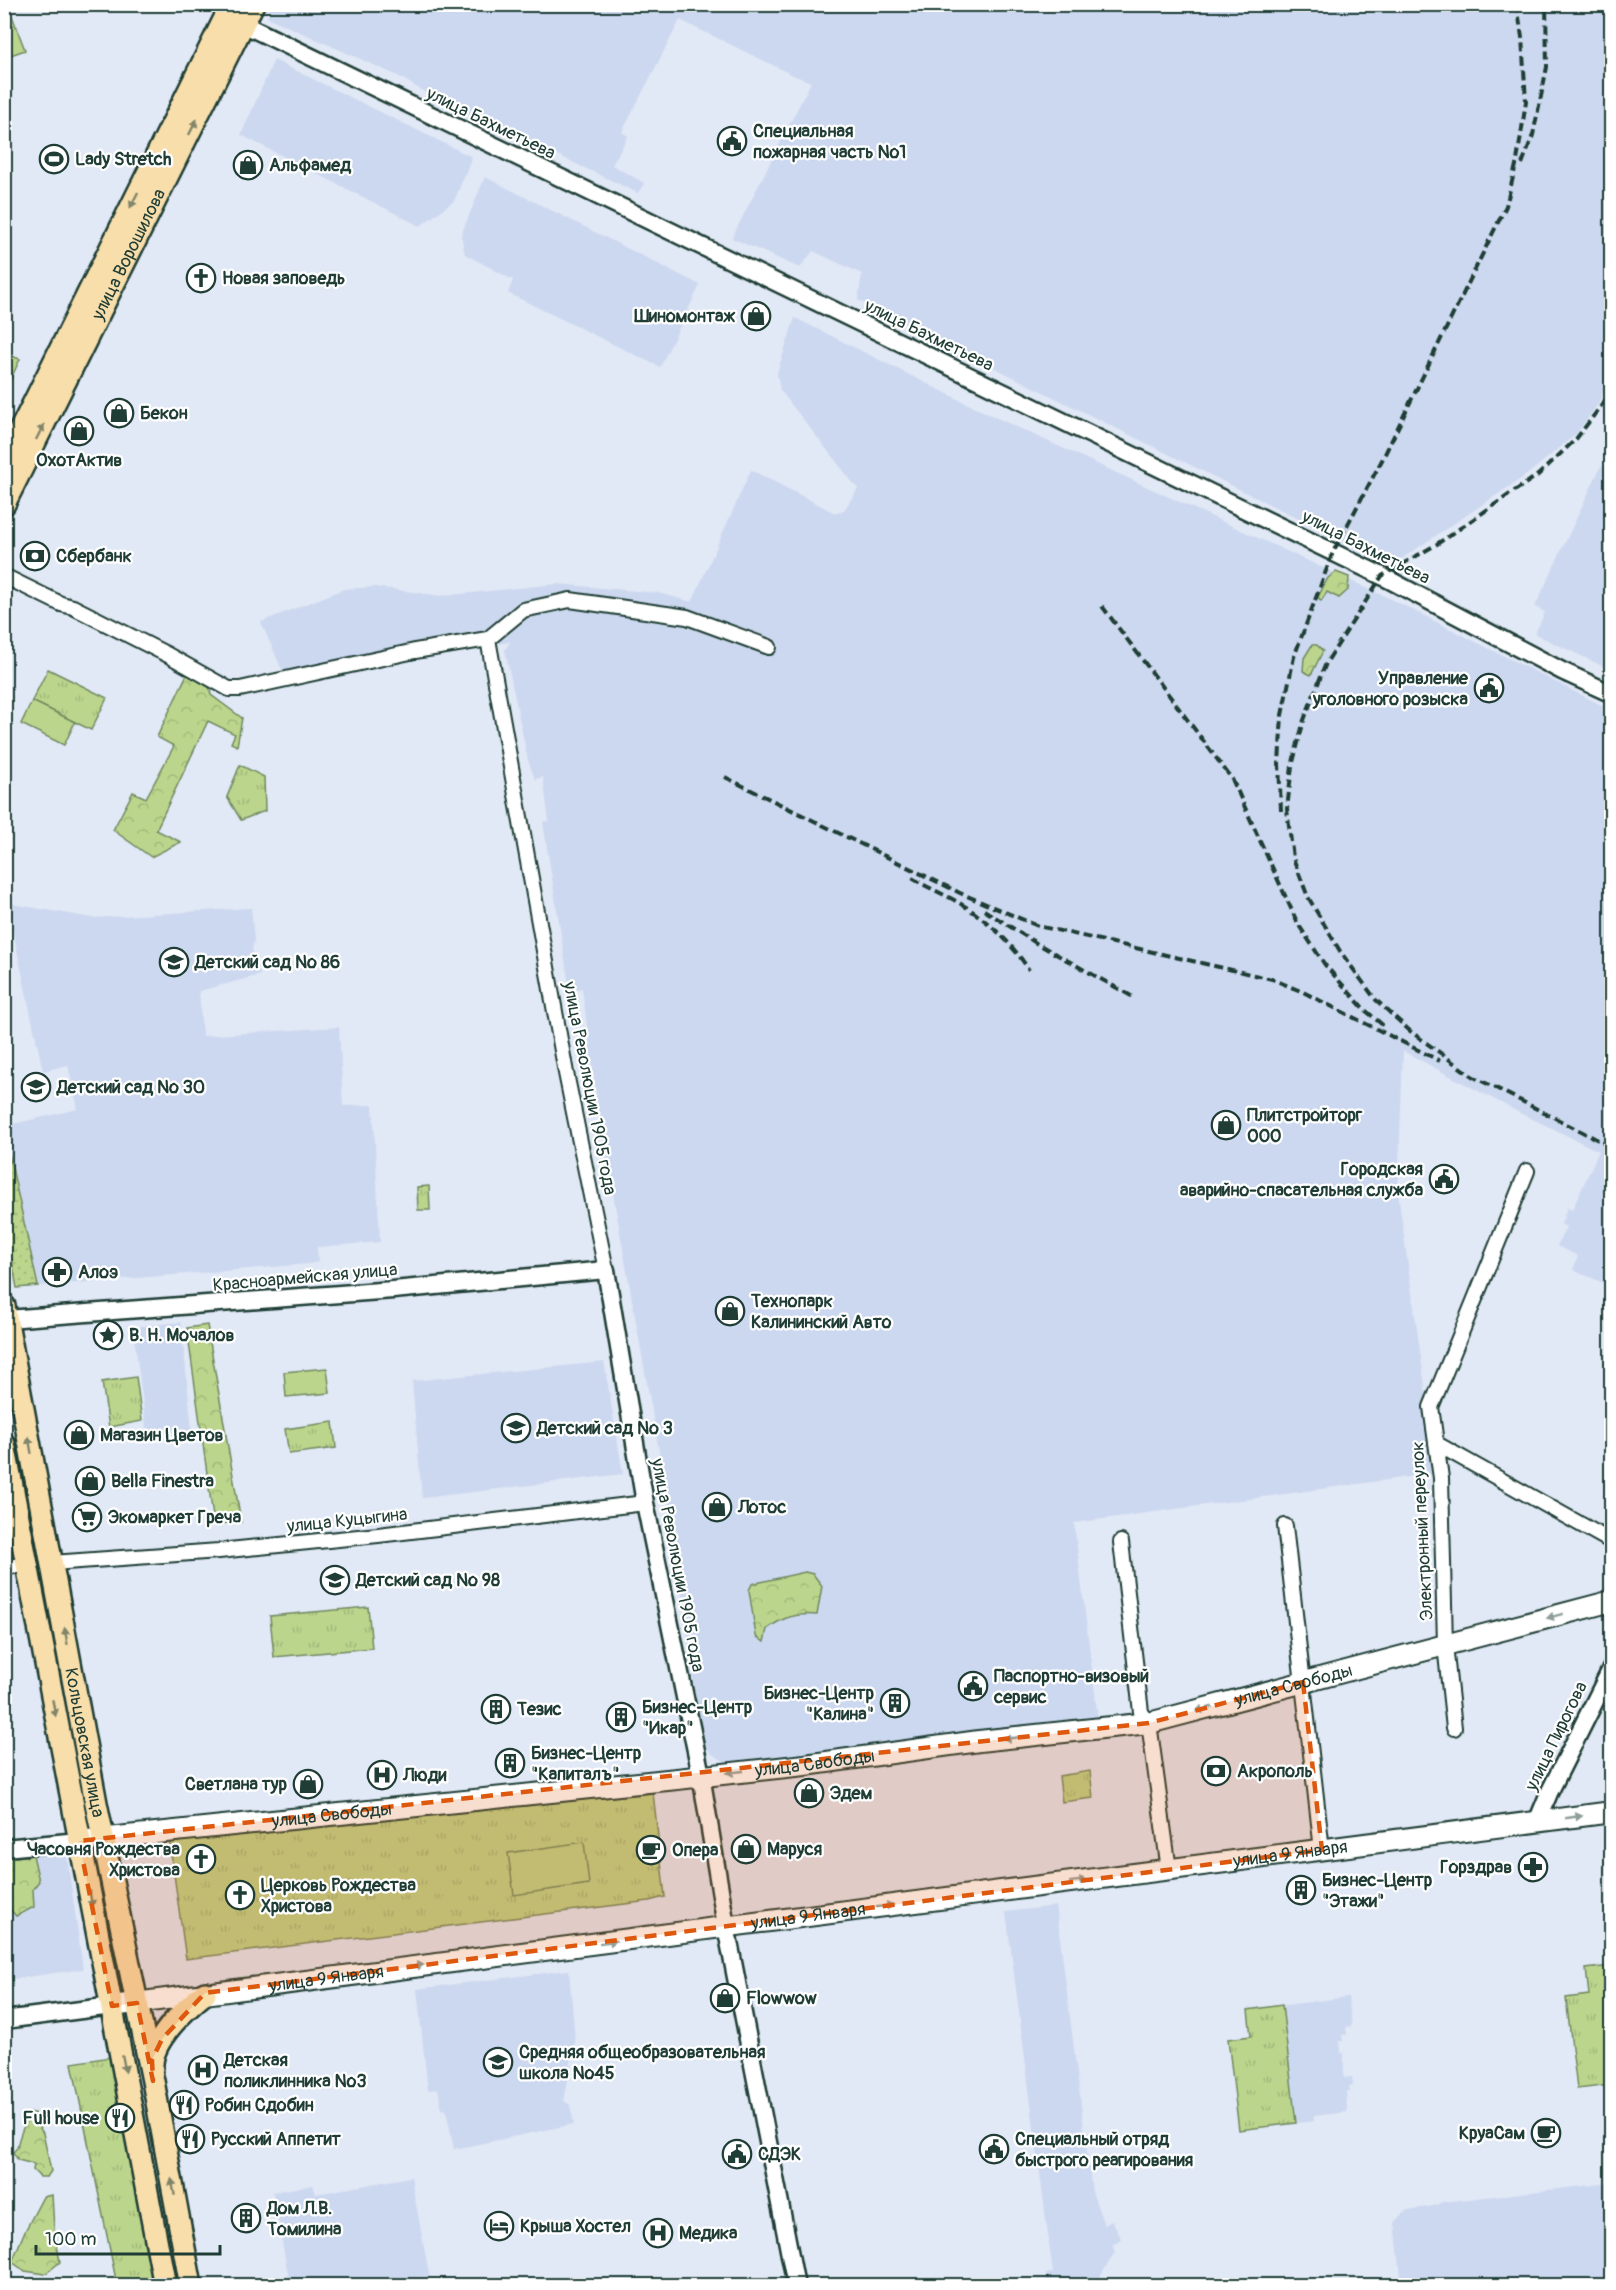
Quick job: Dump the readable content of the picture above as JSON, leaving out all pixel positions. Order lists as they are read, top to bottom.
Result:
{
  "streets": {
    "main road": [
      "улица Ворошилова",
      "улица Свободы",
      "Кольцовская улица",
      "улица 9 Января"
    ],
    "street": [
      "улица Бахметьева",
      "улица Революции 1905 года",
      "Красноармейская улица",
      "улица Куцыгина",
      "Электронный переулок",
      "улица Пирогова"
    ]
  },
  "crossings": [
    ["улица Бахметьева", "улица Ворошилова"],
    ["улица Революции 1905 года", "Красноармейская улица"],
    ["улица Революции 1905 года", "улица Куцыгина"],
    ["улица Революции 1905 года", "улица Свободы"],
    ["улица Революции 1905 года", "улица 9 Января"],
    ["Красноармейская улица", "Кольцовская улица"],
    ["улица Куцыгина", "Кольцовская улица"],
    ["Электронный переулок", "улица Свободы"],
    ["улица Свободы", "Кольцовская улица"],
    ["улица Пирогова", "улица 9 Января"],
    ["Кольцовская улица", "улица 9 Января"]
  ],
  "one_way": ["улица Свободы", "улица 9 Января"],
  "places": {
    "public building": [
      "Специальная пожарная часть №1",
      "Управление уголовного розыска",
      "Городская аварийно-спасательная служба",
      "Паспортно-визовый сервис",
      "Специальный отряд быстрого реагирования",
      "СДЭК"
    ],
    "sports": ["Lady Stretch"],
    "shop": [
      "Альфамед",
      "Шиномонтаж",
      "Бекон",
      "ОхотАктив",
      "Плитстройторг ООО",
      "Технопарк Калининский Авто",
      "Магазин Цветов",
      "Bella Finestra",
      "Лотос",
      "Светлана тур",
      "Эдем",
      "Маруся",
      "Flowwow"
    ],
    "church": ["Новая заповедь", "Часовня Рождества Христова", "Церковь Рождества Христова"],
    "bank": ["Сбербанк", "Акрополь"],
    "school or university": [
      "Детский сад № 86",
      "Детский сад № 30",
      "Детский сад № 3",
      "Детский сад № 98",
      "Средняя общеобразовательная школа №45"
    ],
    "pharmacy": ["Алоэ", "Горздрав"],
    "place": ["В. Н. Мочалов"],
    "supermarket": ["Экомаркет Греча"],
    "building": [
      "Бизнес-Центр \"Калина\"",
      "Тезис",
      "Бизнес-Центр \"Икар\"",
      "Бизнес-Центр \"Капиталъ\"",
      "Бизнес-Центр \"Этажи\"",
      "Дом Л.В. Томилина"
    ],
    "hospital": ["Люди", "Детская поликлинника №3", "Медика"],
    "cafe": ["Опера", "КруаСам"],
    "restaurant": ["Робин Сдобин", "Full house", "Русский Аппетит"],
    "hotel": ["Крыша Хостел"]
  },
  "scale_bar": "100 m"
}
